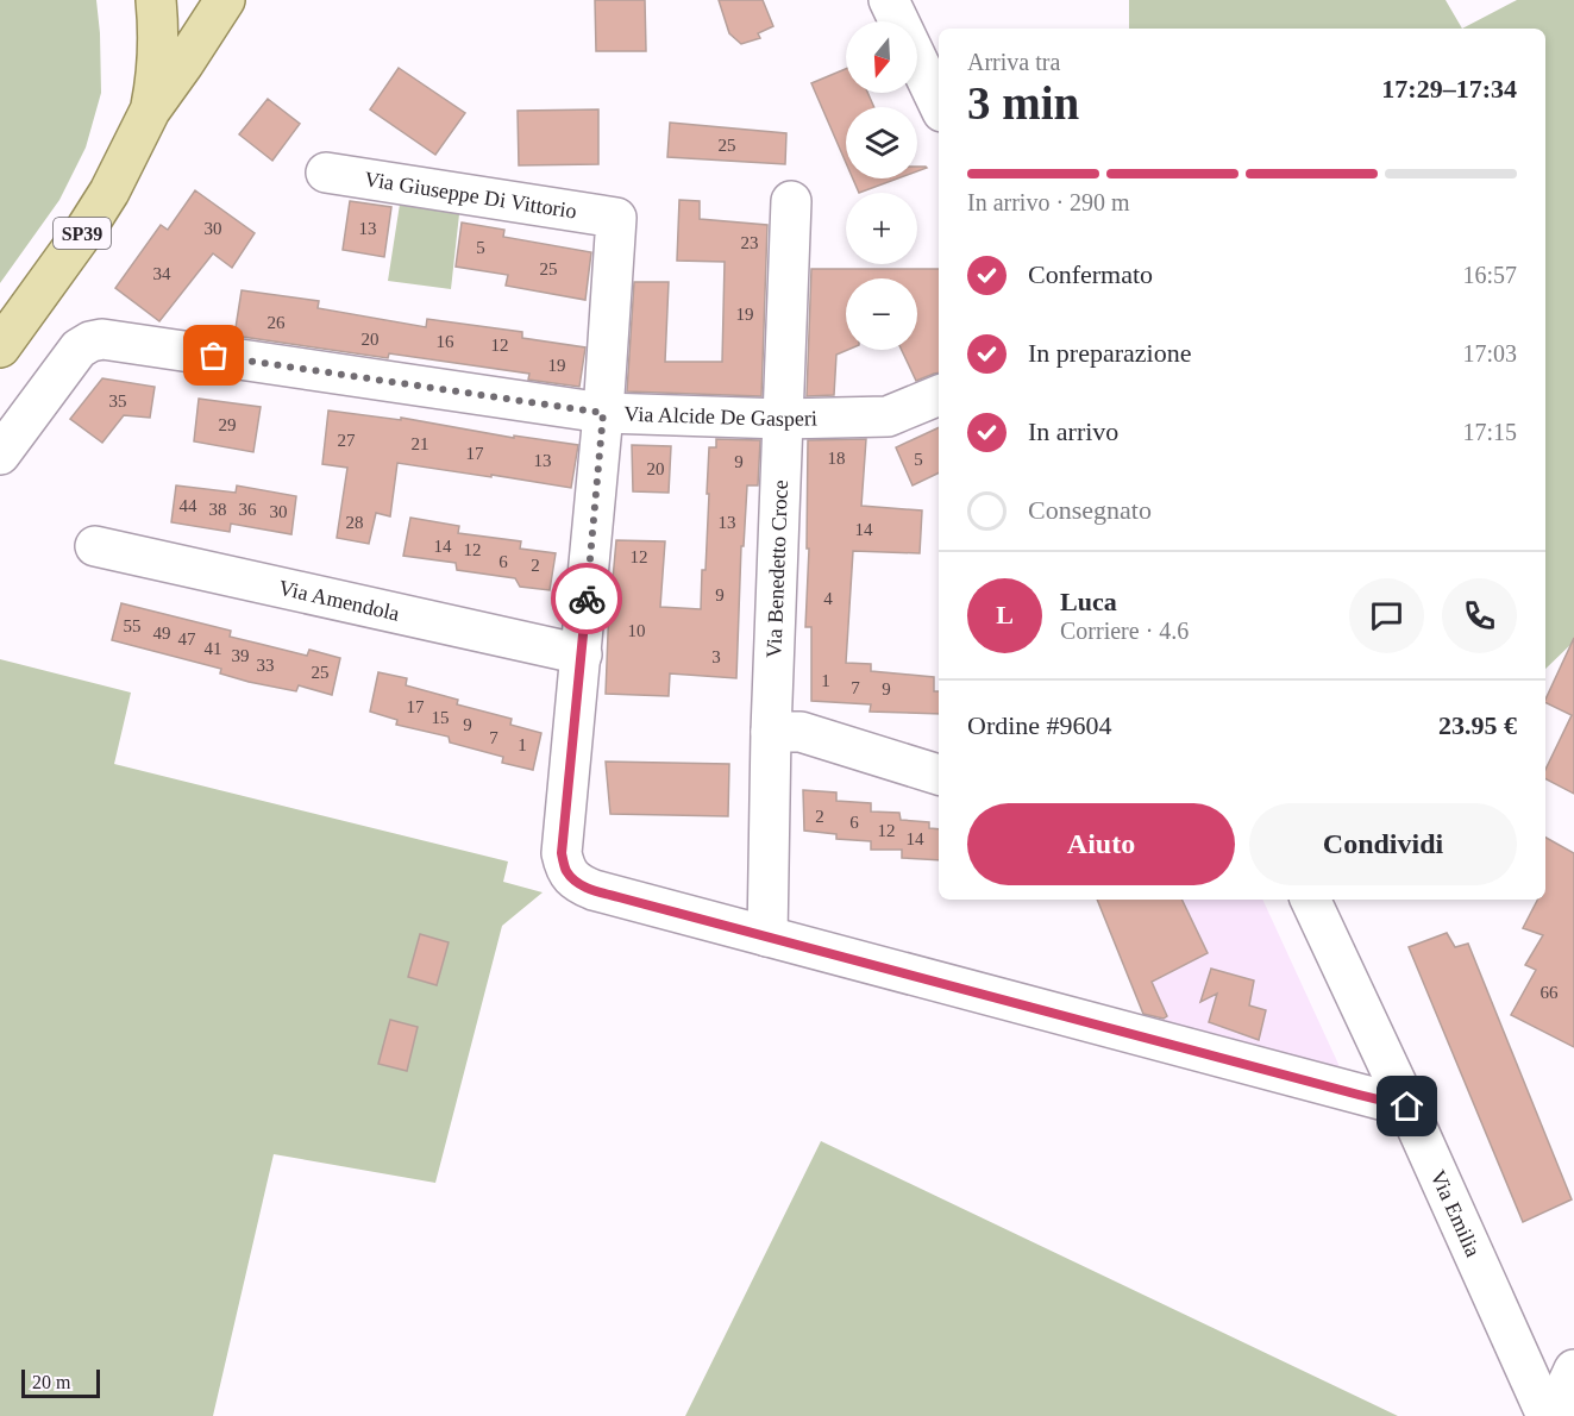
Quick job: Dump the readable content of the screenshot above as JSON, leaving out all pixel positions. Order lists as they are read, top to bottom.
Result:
{
  "streets": {
    "main road": ["SP39"],
    "street": [
      "Via Giuseppe Di Vittorio",
      "Via Alcide De Gasperi",
      "Via Benedetto Croce",
      "Via Amendola",
      "Via Emilia"
    ]
  },
  "crossings": [
    ["Via Giuseppe Di Vittorio", "Via Alcide De Gasperi"],
    ["Via Alcide De Gasperi", "Via Benedetto Croce"]
  ],
  "house_numbers": [
    "25",
    "30",
    "13",
    "23",
    "5",
    "25",
    "34",
    "19",
    "26",
    "20",
    "16",
    "12",
    "19",
    "35",
    "29",
    "27",
    "21",
    "17",
    "18",
    "5",
    "13",
    "9",
    "20",
    "44",
    "38",
    "36",
    "30",
    "28",
    "13",
    "14",
    "14",
    "12",
    "12",
    "6",
    "2",
    "9",
    "4",
    "55",
    "10",
    "49",
    "47",
    "41",
    "39",
    "3",
    "33",
    "25",
    "1",
    "7",
    "9",
    "17",
    "15",
    "9",
    "7",
    "1",
    "2",
    "6",
    "12",
    "14",
    "66"
  ],
  "scale_bar": "20 m",
  "north": "bottom",
  "page": {
    "map_buttons": ["+", "−"],
    "heading": ["3 min", "Arriva tra", "17:29–17:34"],
    "panel": [
      "Luca",
      "Corriere · 4.6",
      "Ordine #9604",
      "23.95 €"
    ],
    "bar": "In arrivo · 290 m",
    "list": [
      ["Confermato", "16:57"],
      ["In preparazione", "17:03"],
      ["In arrivo", "17:15"],
      "Consegnato"
    ],
    "round": "L",
    "buttons": ["Aiuto", "Condividi"],
    "scale": "20 m"
  }
}
